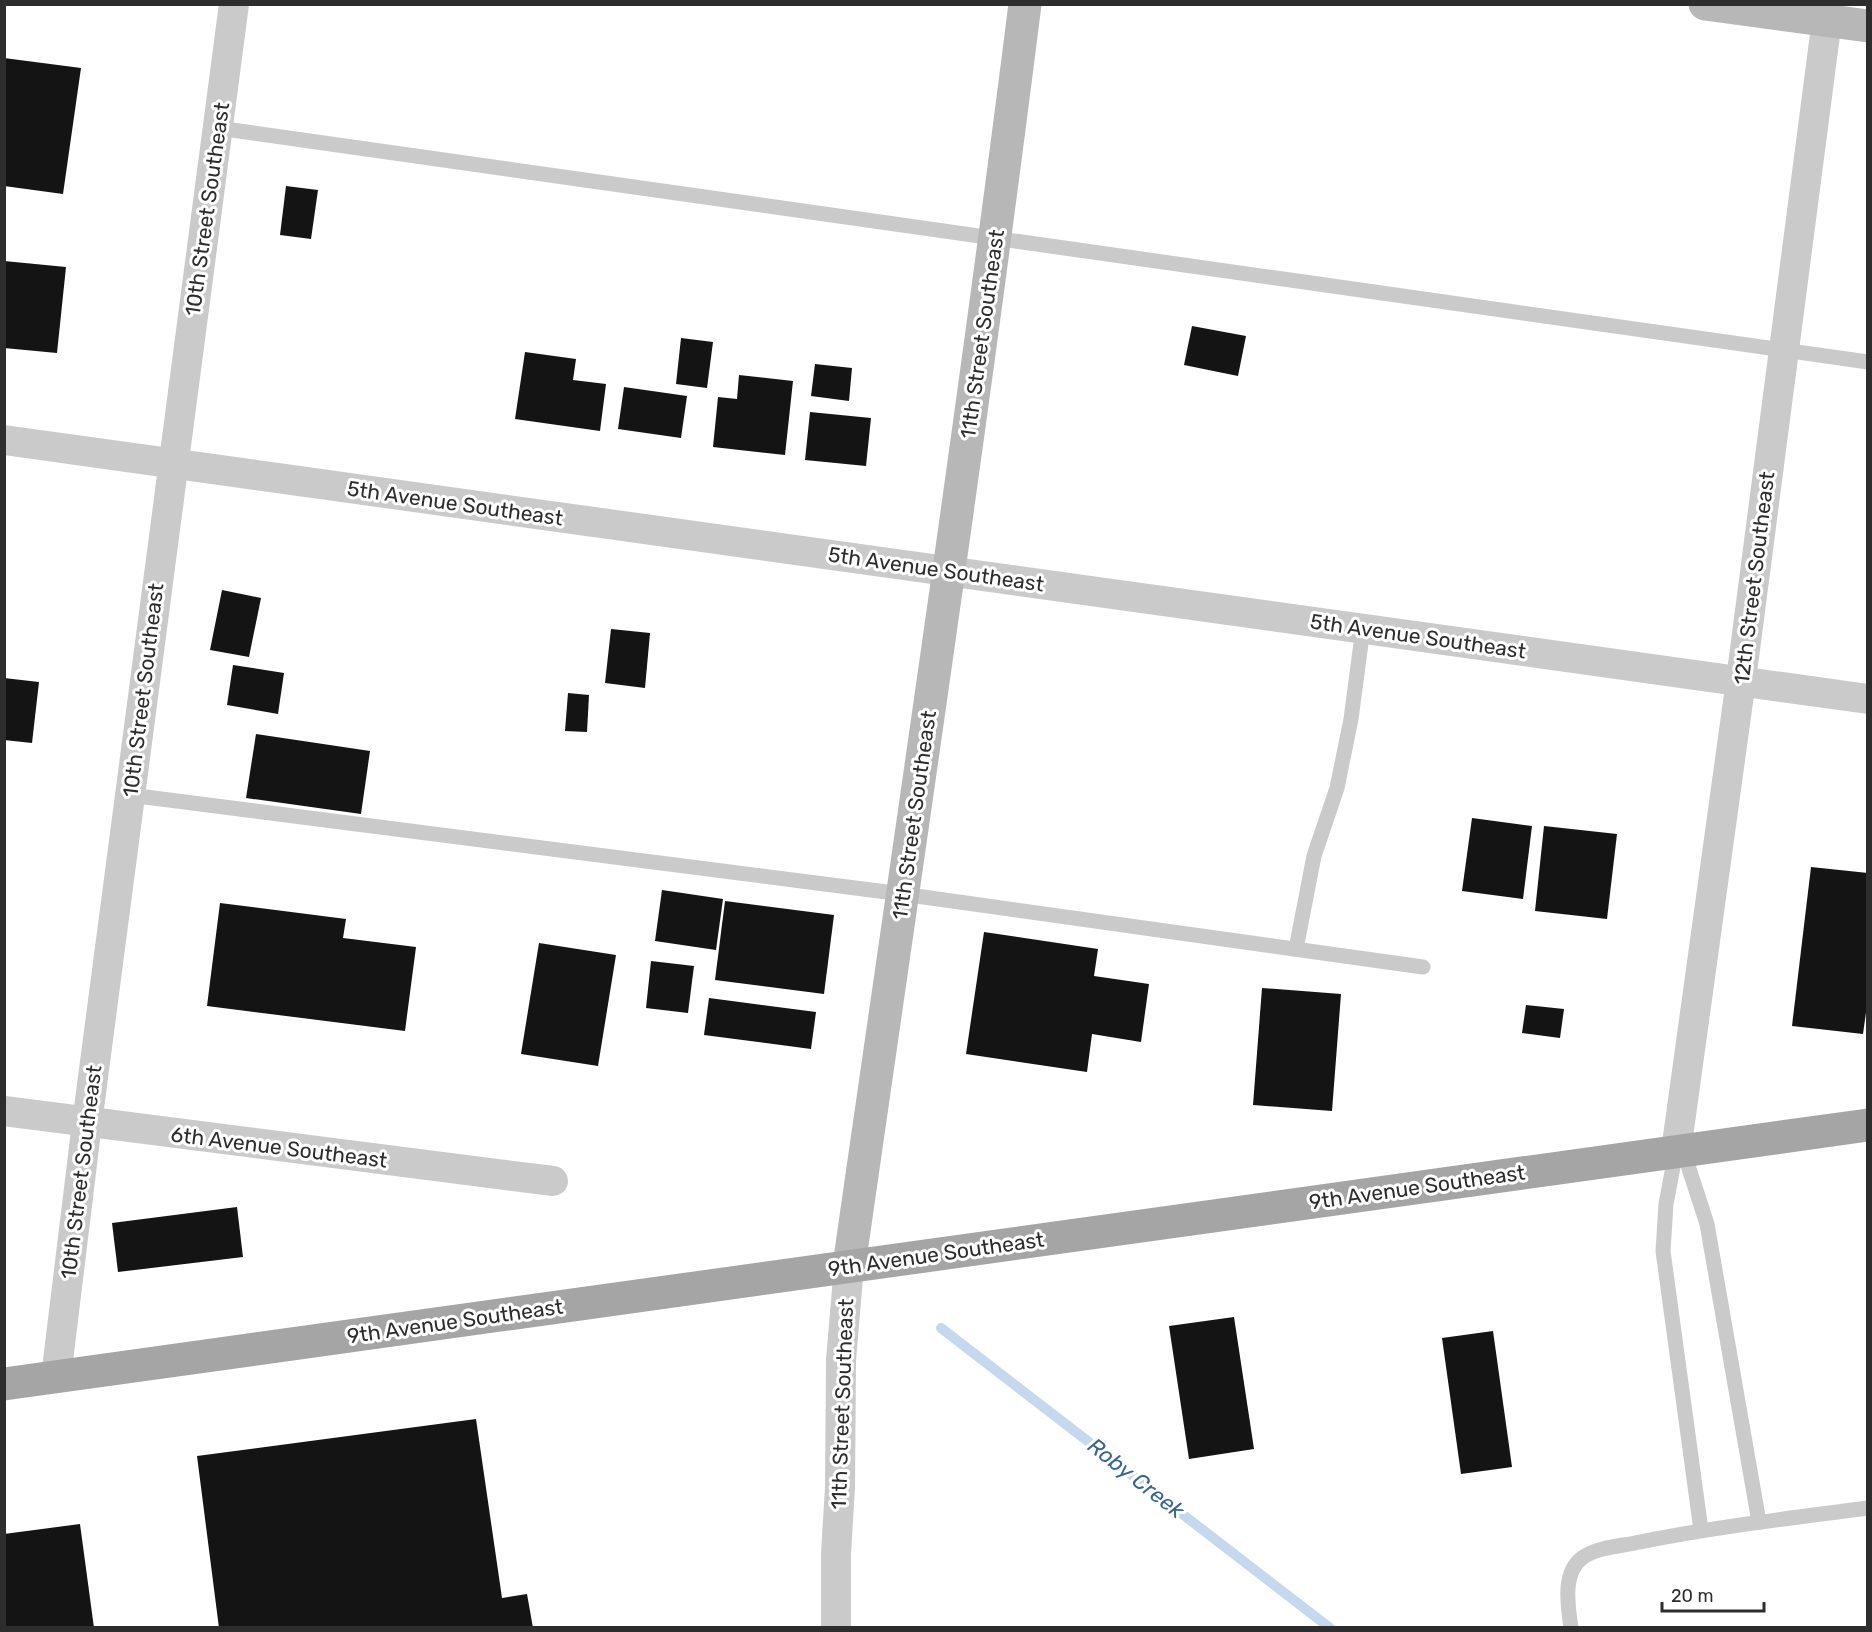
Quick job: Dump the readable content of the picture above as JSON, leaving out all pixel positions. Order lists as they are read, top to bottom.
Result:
{
  "streets": {
    "main road": ["9th Avenue Southeast"],
    "street": [
      "10th Street Southeast",
      "11th Street Southeast",
      "5th Avenue Southeast",
      "12th Street Southeast",
      "6th Avenue Southeast"
    ]
  },
  "crossings": [
    ["10th Street Southeast", "5th Avenue Southeast"],
    ["10th Street Southeast", "6th Avenue Southeast"],
    ["10th Street Southeast", "9th Avenue Southeast"],
    ["11th Street Southeast", "5th Avenue Southeast"],
    ["11th Street Southeast", "9th Avenue Southeast"],
    ["5th Avenue Southeast", "12th Street Southeast"],
    ["12th Street Southeast", "9th Avenue Southeast"]
  ],
  "water": ["Roby Creek"],
  "scale_bar": "20 m"
}
